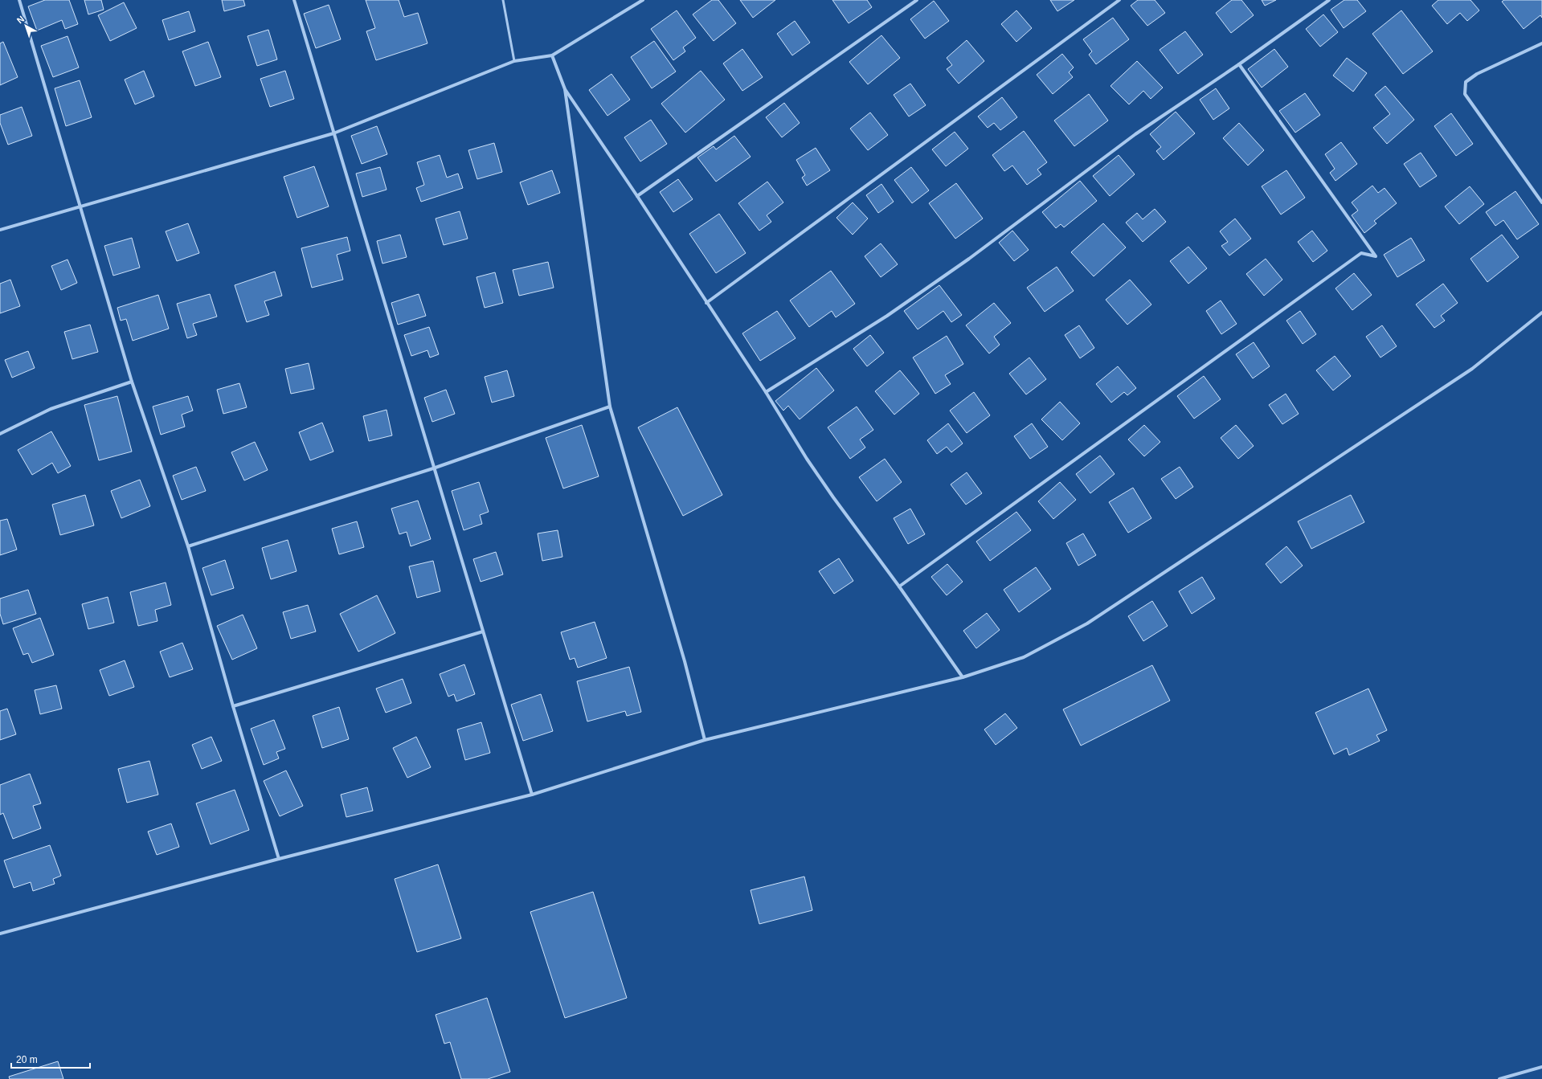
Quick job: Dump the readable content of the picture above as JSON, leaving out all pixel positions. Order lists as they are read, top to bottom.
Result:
{
  "scale_bar": "20 m",
  "north": "top left"
}
